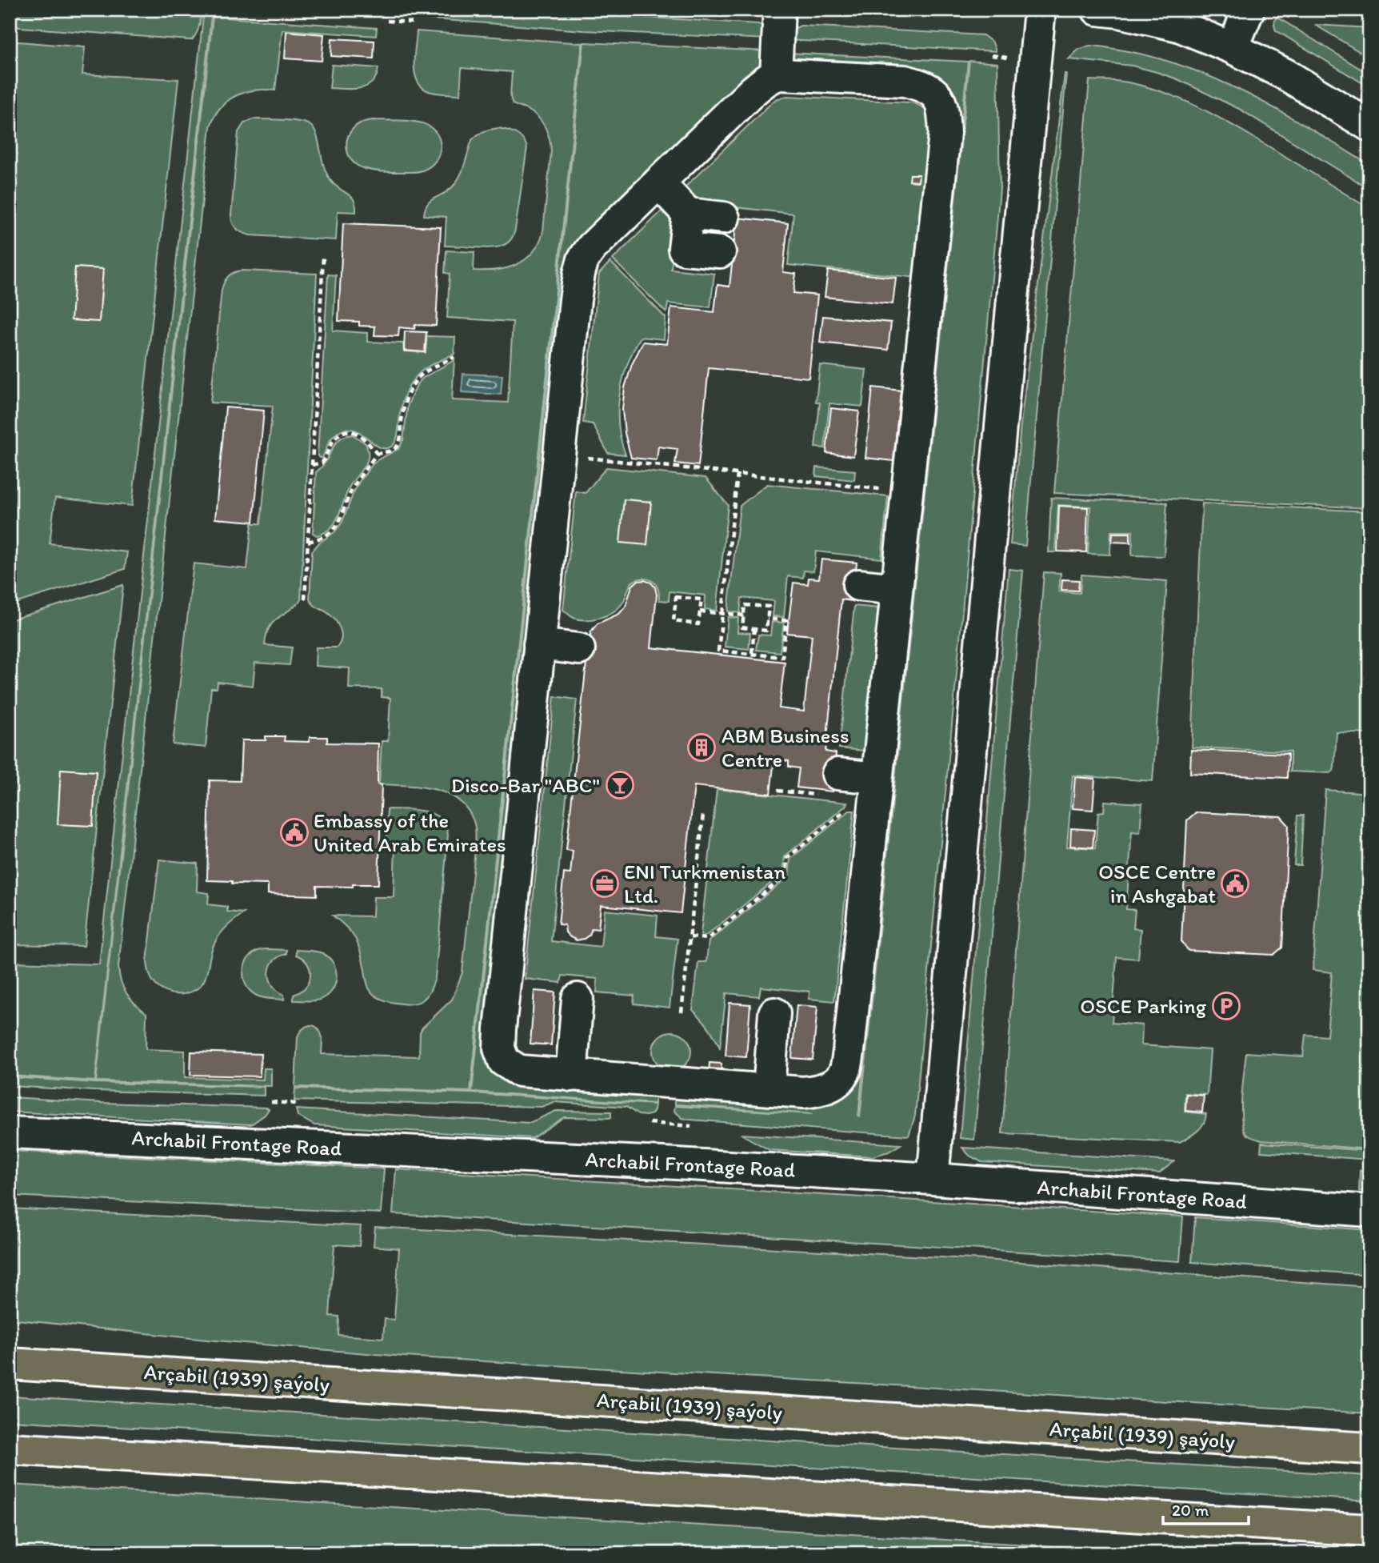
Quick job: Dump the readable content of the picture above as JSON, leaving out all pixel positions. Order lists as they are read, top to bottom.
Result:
{
  "streets": {
    "main road": ["Arçabil (1939) şaýoly"],
    "street": ["Archabil Frontage Road"]
  },
  "places": {
    "building": ["ABM Business Centre"],
    "bar": ["Disco-Bar \"ABC\""],
    "public building": ["Embassy of the United Arab Emirates", "OSCE Centre in Ashgabat"],
    "office": ["ENI Turkmenistan Ltd."],
    "parking": ["OSCE Parking"]
  },
  "scale_bar": "20 m"
}
